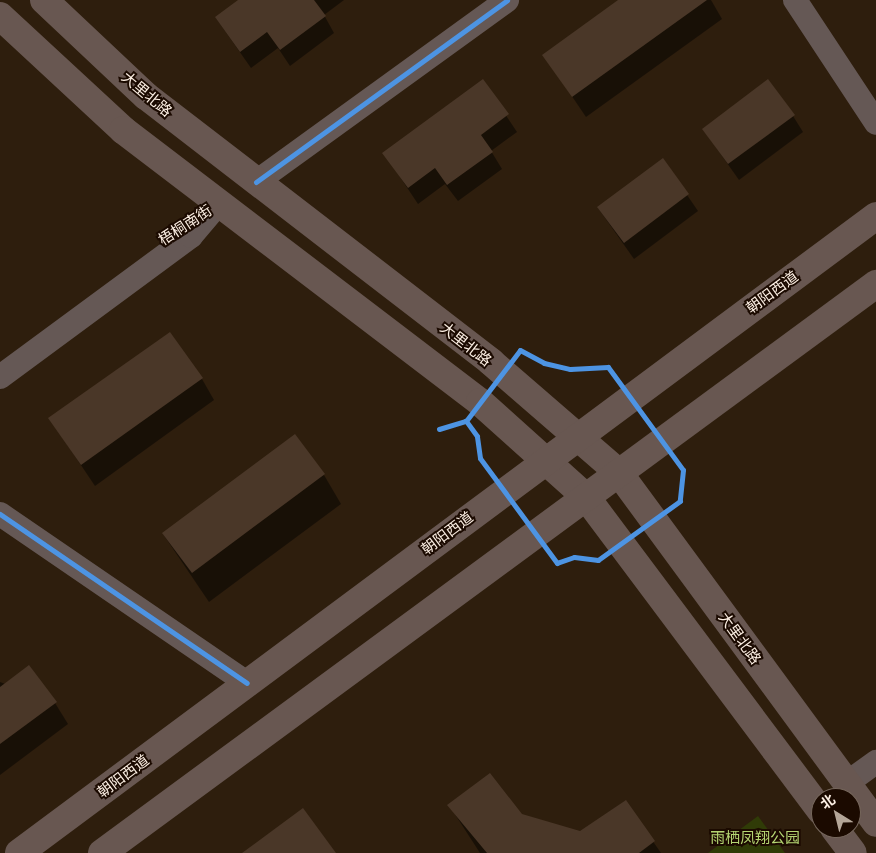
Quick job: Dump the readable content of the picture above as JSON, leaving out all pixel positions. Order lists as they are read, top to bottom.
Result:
{
  "streets": {
    "main road": ["大里北路", "朝阳西道"],
    "street": ["梧桐南街"]
  },
  "crossings": [
    ["大里北路", "朝阳西道"]
  ],
  "parks": ["雨栖凤翔公园"],
  "north": "top left"
}
